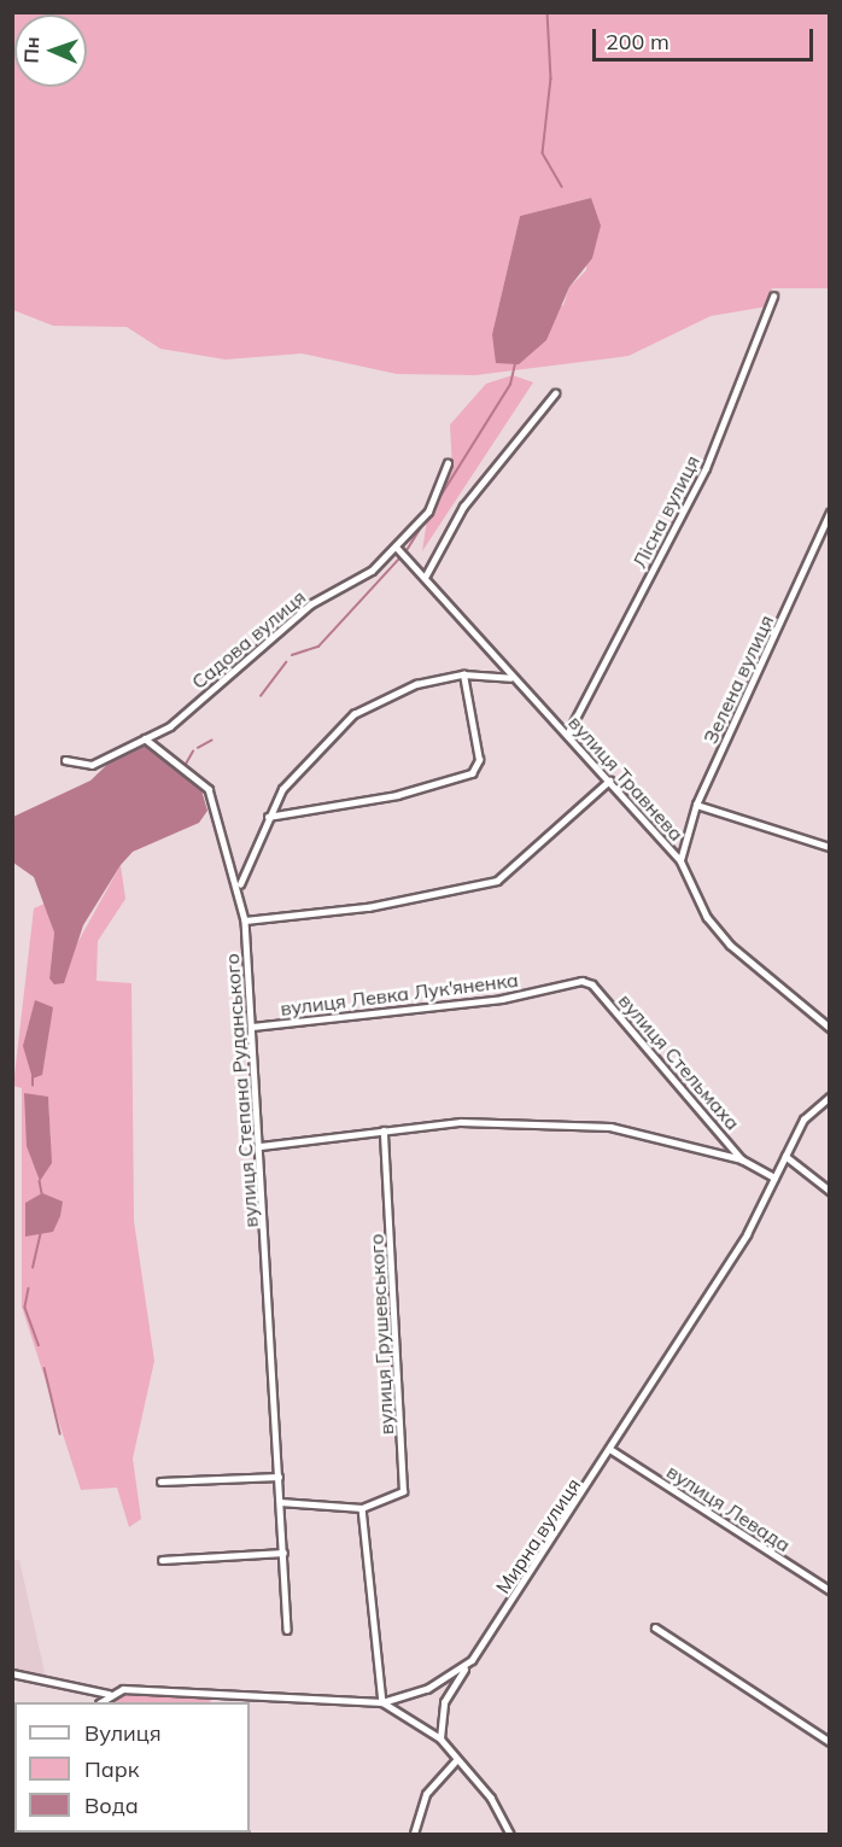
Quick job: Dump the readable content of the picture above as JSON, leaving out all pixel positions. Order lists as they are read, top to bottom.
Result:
{
  "streets": {
    "street": [
      "Лісна вулиця",
      "Садова вулиця",
      "Зелена вулиця",
      "вулиця Травнева",
      "вулиця Левка Лук'яненка",
      "вулиця Стельмаха",
      "вулиця Степана Руданського",
      "вулиця Грушевського",
      "вулиця Левада",
      "Мирна вулиця"
    ]
  },
  "crossings": [
    ["Лісна вулиця", "вулиця Травнева"],
    ["Садова вулиця", "вулиця Травнева"],
    ["Садова вулиця", "вулиця Степана Руданського"],
    ["Зелена вулиця", "вулиця Травнева"],
    ["вулиця Левка Лук'яненка", "вулиця Стельмаха"],
    ["вулиця Левка Лук'яненка", "вулиця Степана Руданського"],
    ["вулиця Степана Руданського", "вулиця Грушевського"],
    ["вулиця Левада", "Мирна вулиця"]
  ],
  "legend": ["Вулиця", "Парк", "Вода"],
  "scale_bar": "200 m",
  "north": "left"
}
